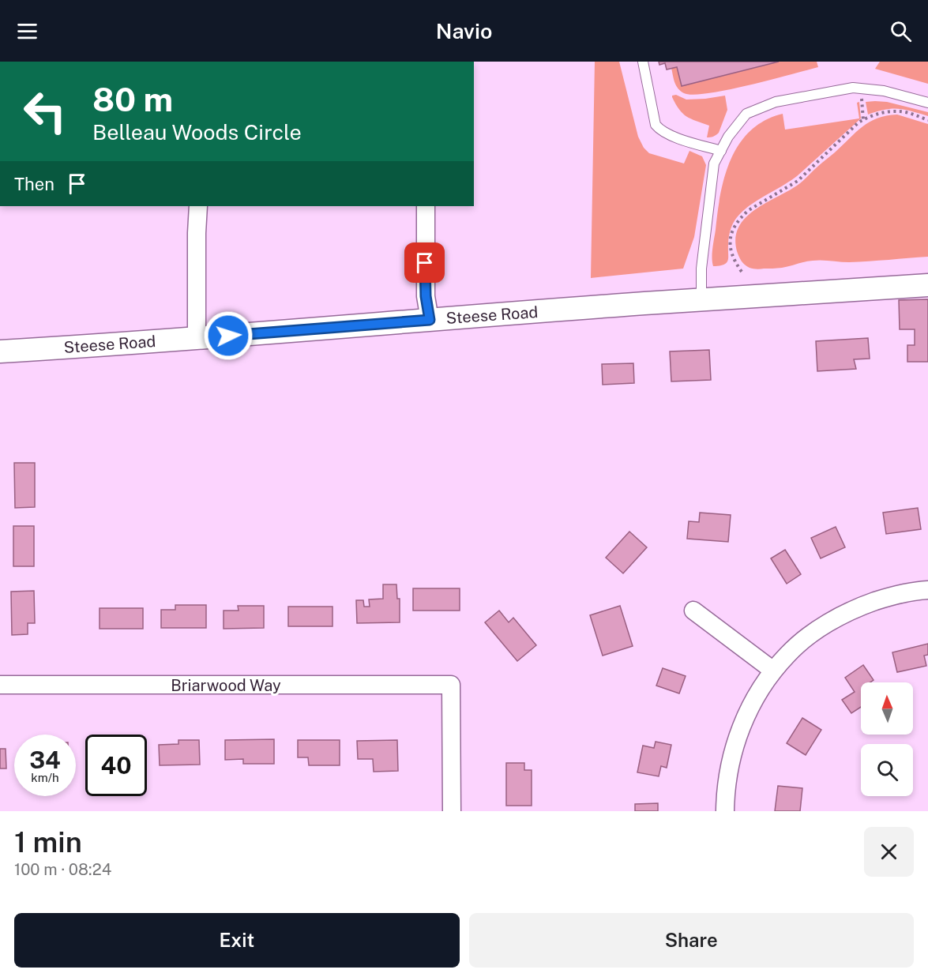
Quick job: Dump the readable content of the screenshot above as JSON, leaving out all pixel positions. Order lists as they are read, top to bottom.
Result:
{
  "streets": {
    "street": ["Steese Road", "Briarwood Way"]
  },
  "north": "top",
  "page": {
    "header": "Navio",
    "turn": ["80 m", "Belleau Woods Circle"],
    "then": "Then",
    "speed": "34 km/h",
    "limit": "40",
    "heading": ["1 min", "100 m · 08:24"],
    "buttons": ["Exit", "Share"]
  }
}
